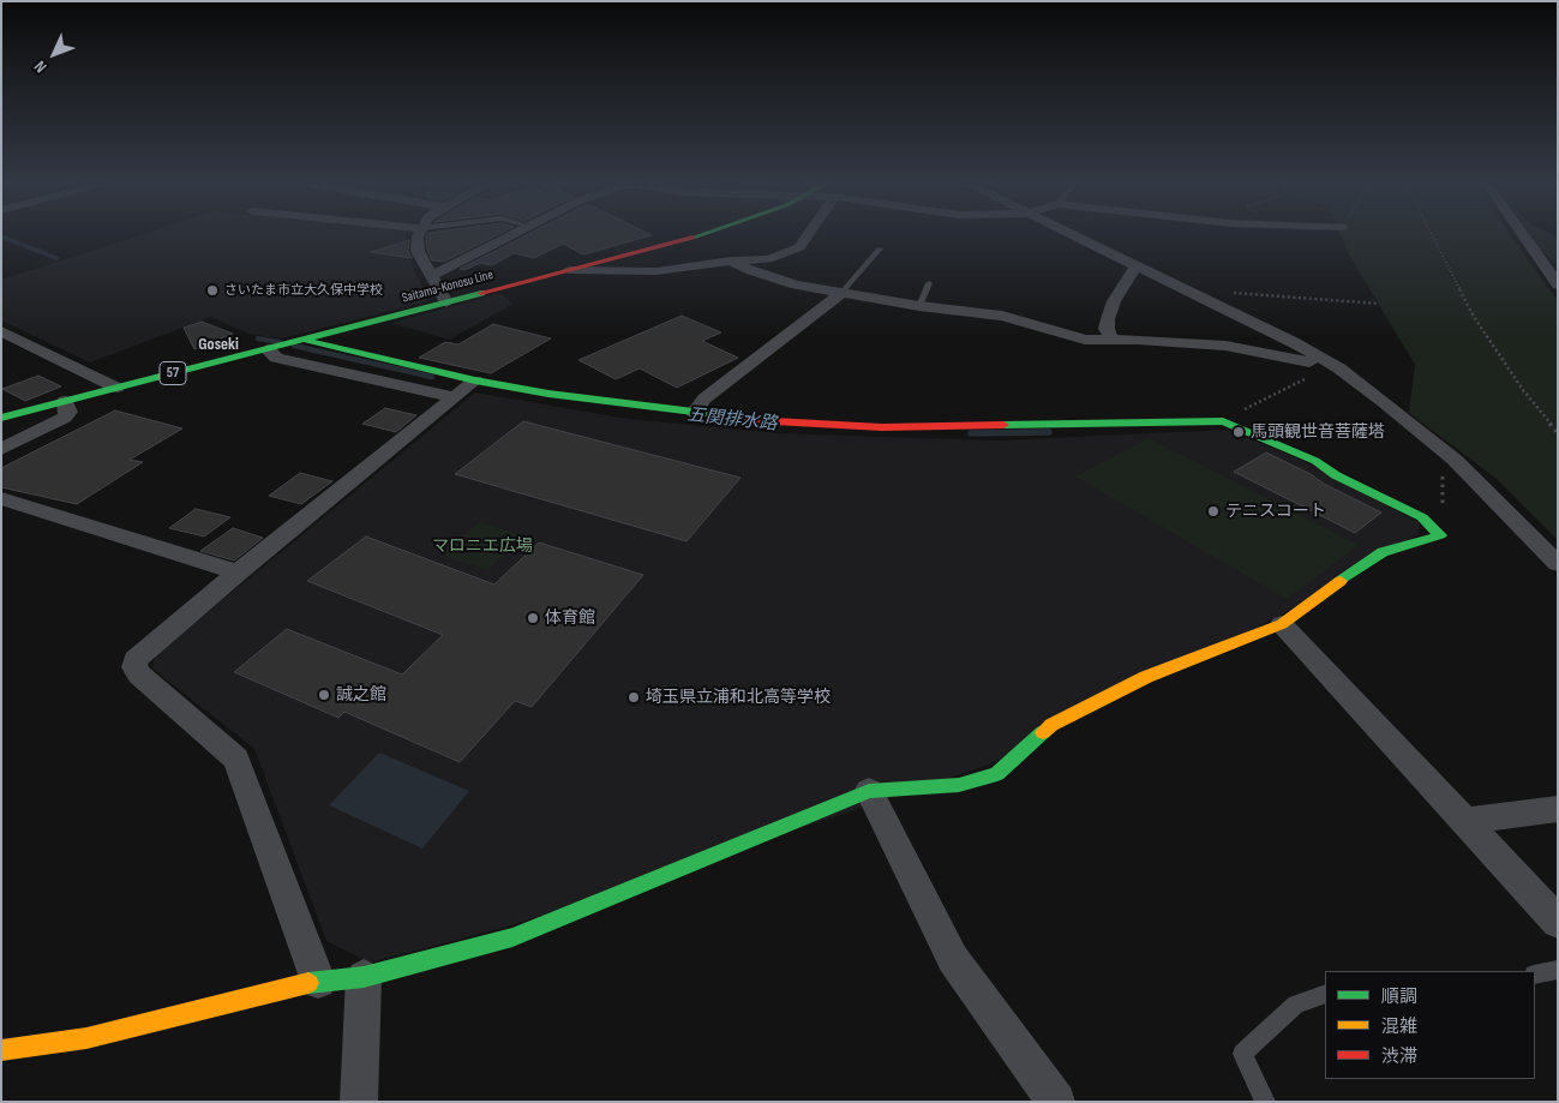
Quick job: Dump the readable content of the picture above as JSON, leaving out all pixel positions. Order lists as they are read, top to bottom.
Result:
{
  "streets": {
    "street": ["Saitama-Konosu Line", "57"]
  },
  "districts": ["Goseki"],
  "water": ["五関排水路"],
  "parks": ["マロニエ広場"],
  "places": [
    "さいたま市立大久保中学校",
    "馬頭観世音菩薩塔",
    "テニスコート",
    "体育館",
    "誠之館",
    "埼玉県立浦和北高等学校"
  ],
  "legend": ["順調", "混雑", "渋滞"],
  "north": "bottom left"
}
